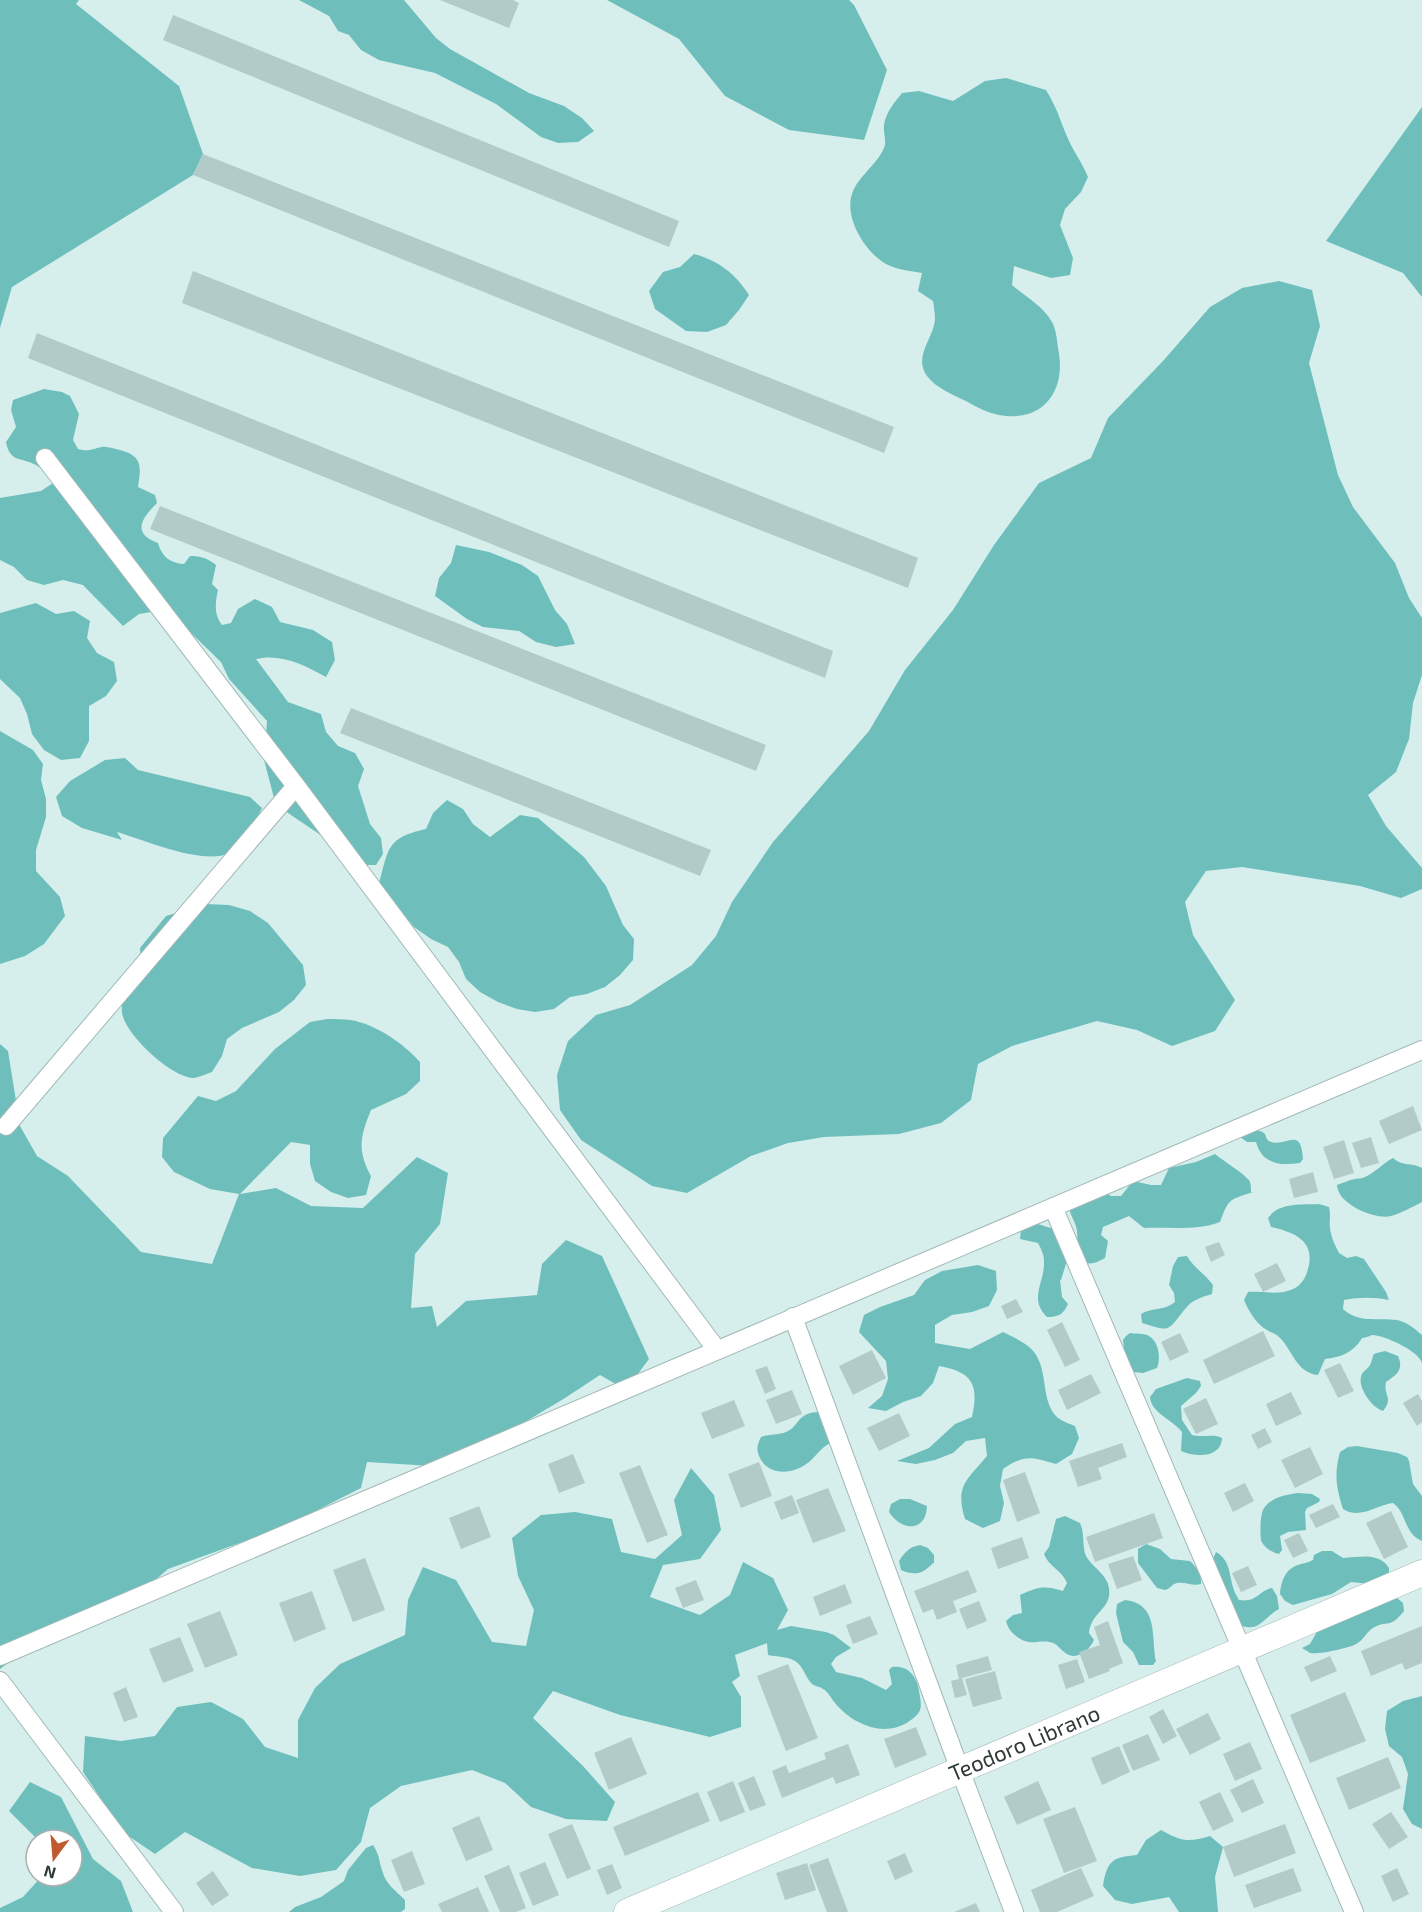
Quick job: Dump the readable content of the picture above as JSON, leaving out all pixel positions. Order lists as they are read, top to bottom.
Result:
{
  "streets": {
    "main road": ["Teodoro Librano"]
  },
  "north": "bottom"
}
